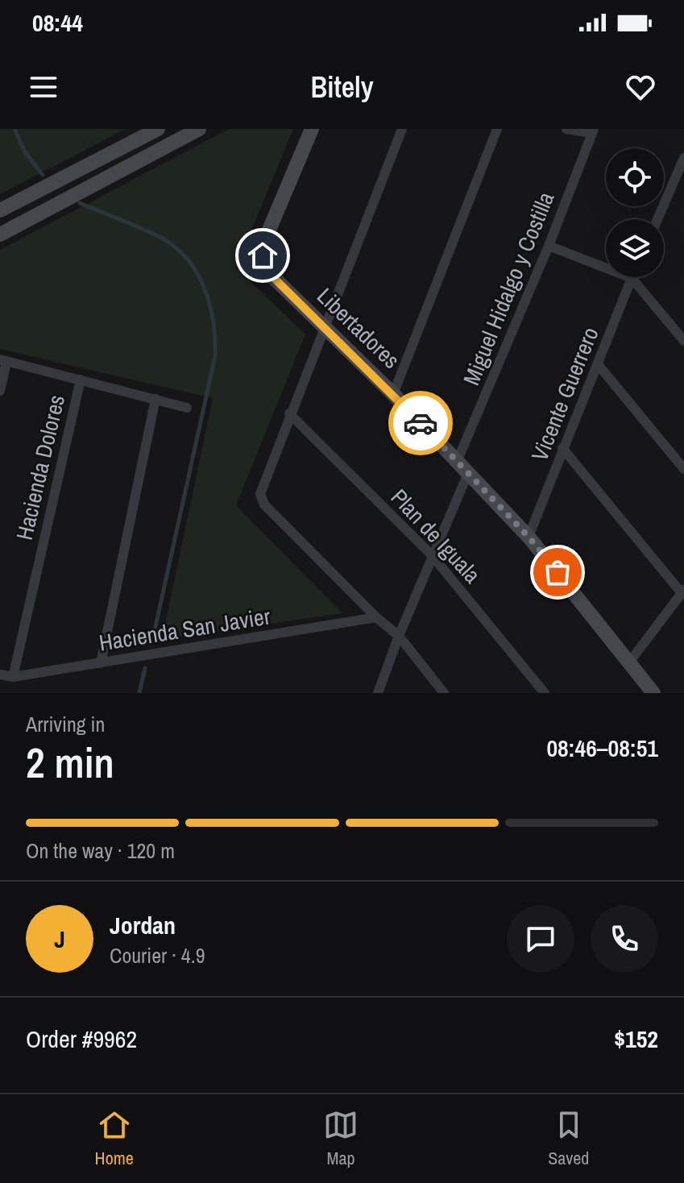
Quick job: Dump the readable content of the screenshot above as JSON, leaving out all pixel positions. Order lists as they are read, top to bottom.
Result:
{
  "streets": {
    "street": [
      "Miguel Hidalgo y Costilla",
      "Libertadores",
      "Vicente Guerrero",
      "Hacienda Dolores",
      "Plan de Iguala",
      "Hacienda San Javier"
    ]
  },
  "crossings": [
    ["Miguel Hidalgo y Costilla", "Libertadores"],
    ["Libertadores", "Vicente Guerrero"],
    ["Hacienda Dolores", "Hacienda San Javier"]
  ],
  "page": {
    "status": "08:44",
    "header": "Bitely",
    "heading": ["2 min", "Arriving in", "08:46–08:51"],
    "panel": [
      "Jordan",
      "Courier · 4.9",
      "Order #9962",
      "$152"
    ],
    "bar": "On the way · 120 m",
    "round": "J",
    "tabs": ["Home", "Map", "Saved"]
  }
}
